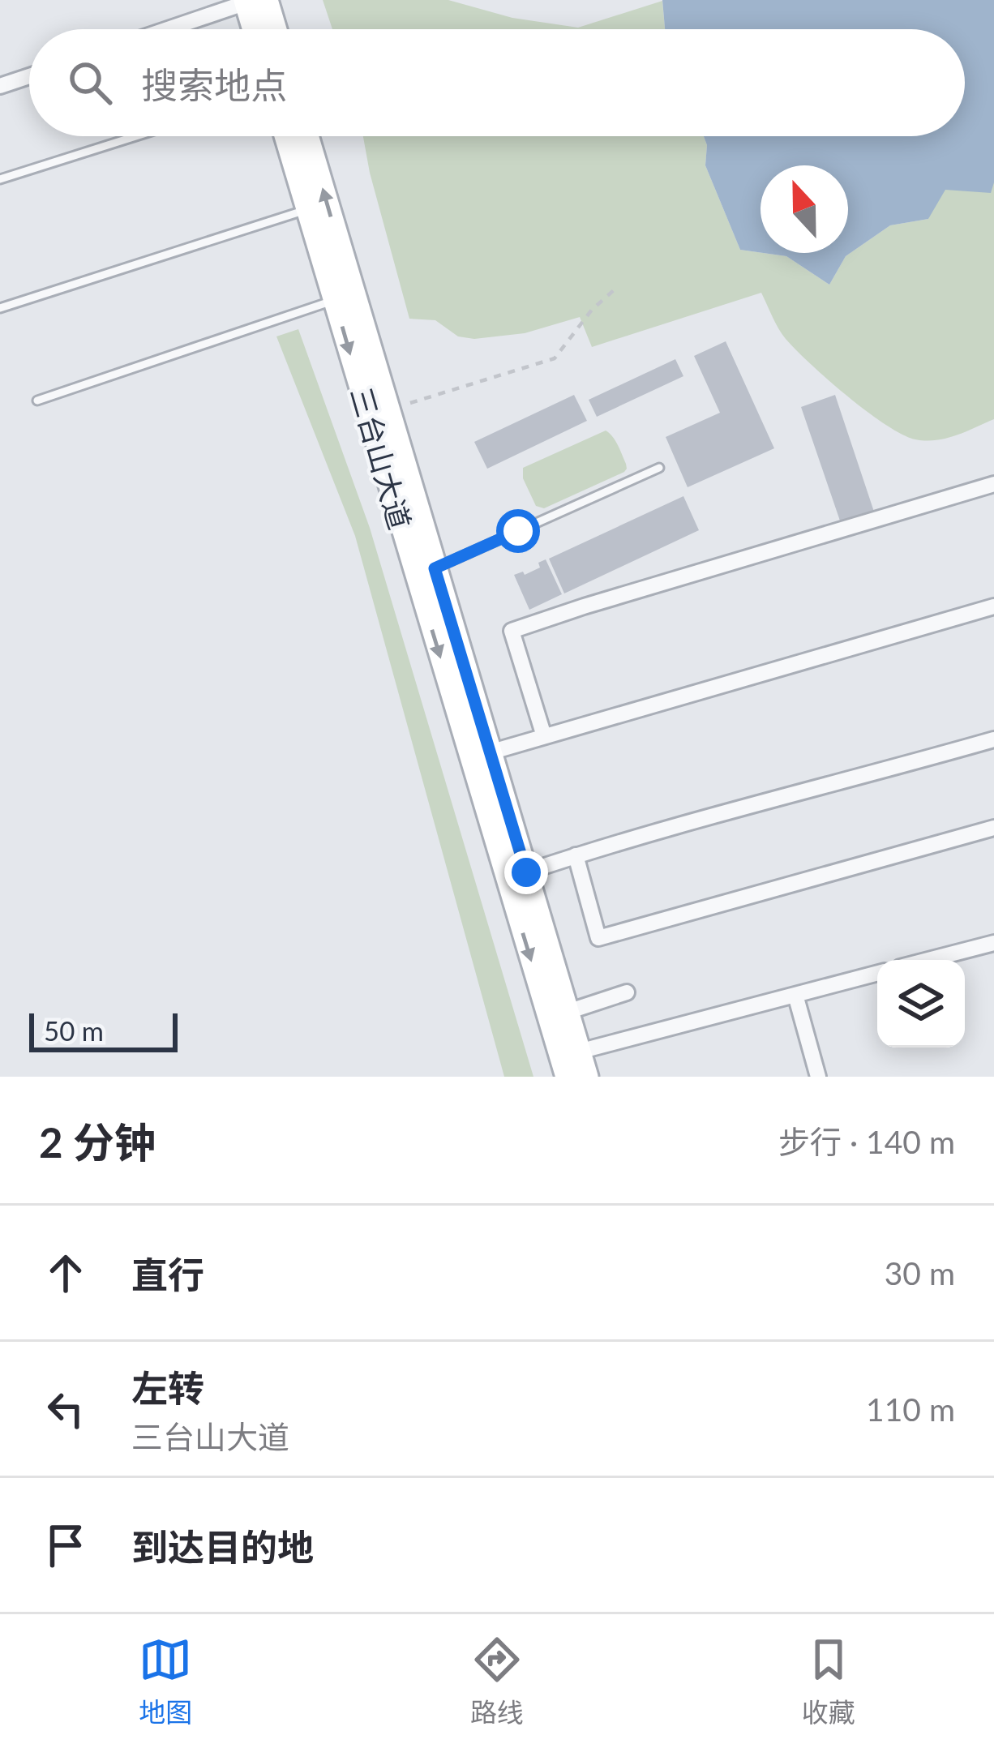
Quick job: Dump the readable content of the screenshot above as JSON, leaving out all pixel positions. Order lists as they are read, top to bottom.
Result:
{
  "streets": {
    "main road": ["三台山大道"]
  },
  "scale_bar": "50 m",
  "north": "top",
  "page": {
    "search": "搜索地点",
    "scale": "50 m",
    "heading": ["2 分钟", "步行 · 140 m"],
    "list": [
      ["直行", "30 m"],
      ["左转", "三台山大道", "110 m"],
      "到达目的地"
    ],
    "nav": ["地图", "路线", "收藏"]
  }
}
